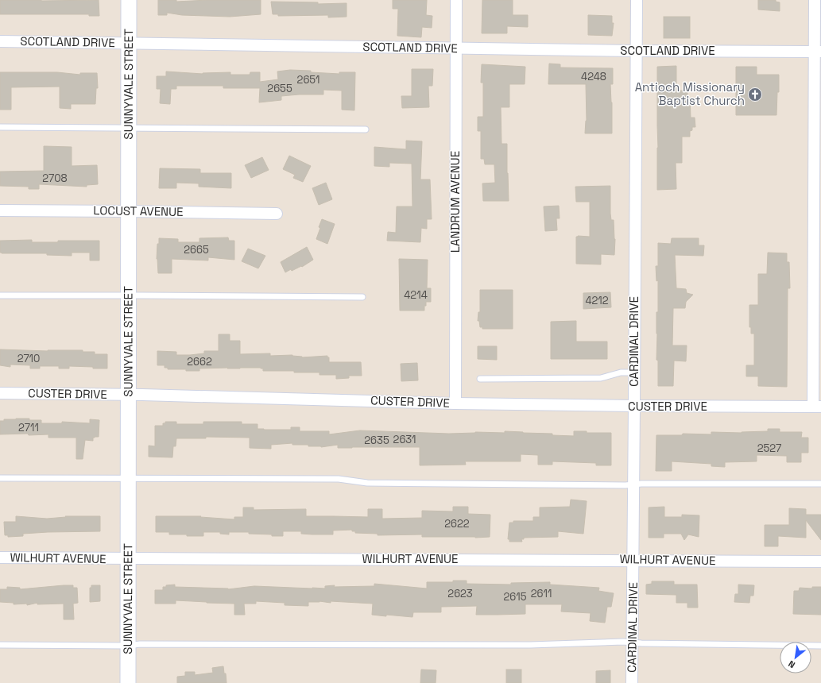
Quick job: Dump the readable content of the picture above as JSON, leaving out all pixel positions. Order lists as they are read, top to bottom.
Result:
{
  "streets": {
    "street": [
      "SCOTLAND DRIVE",
      "SUNNYVALE STREET",
      "LANDRUM AVENUE",
      "LOCUST AVENUE",
      "CARDINAL DRIVE",
      "CUSTER DRIVE",
      "WILHURT AVENUE"
    ]
  },
  "crossings": [
    ["SCOTLAND DRIVE", "SUNNYVALE STREET"],
    ["SCOTLAND DRIVE", "LANDRUM AVENUE"],
    ["SCOTLAND DRIVE", "CARDINAL DRIVE"],
    ["SUNNYVALE STREET", "LOCUST AVENUE"],
    ["SUNNYVALE STREET", "CUSTER DRIVE"],
    ["SUNNYVALE STREET", "WILHURT AVENUE"],
    ["LANDRUM AVENUE", "CUSTER DRIVE"],
    ["CARDINAL DRIVE", "CUSTER DRIVE"],
    ["CARDINAL DRIVE", "WILHURT AVENUE"]
  ],
  "places": {
    "church": ["Antioch Missionary Baptist Church"]
  },
  "house_numbers": [
    "4248",
    "2651",
    "2655",
    "2708",
    "2665",
    "4214",
    "4212",
    "2710",
    "2662",
    "2711",
    "2631",
    "2635",
    "2527",
    "2622",
    "2623",
    "2611",
    "2615"
  ],
  "north": "bottom left"
}
